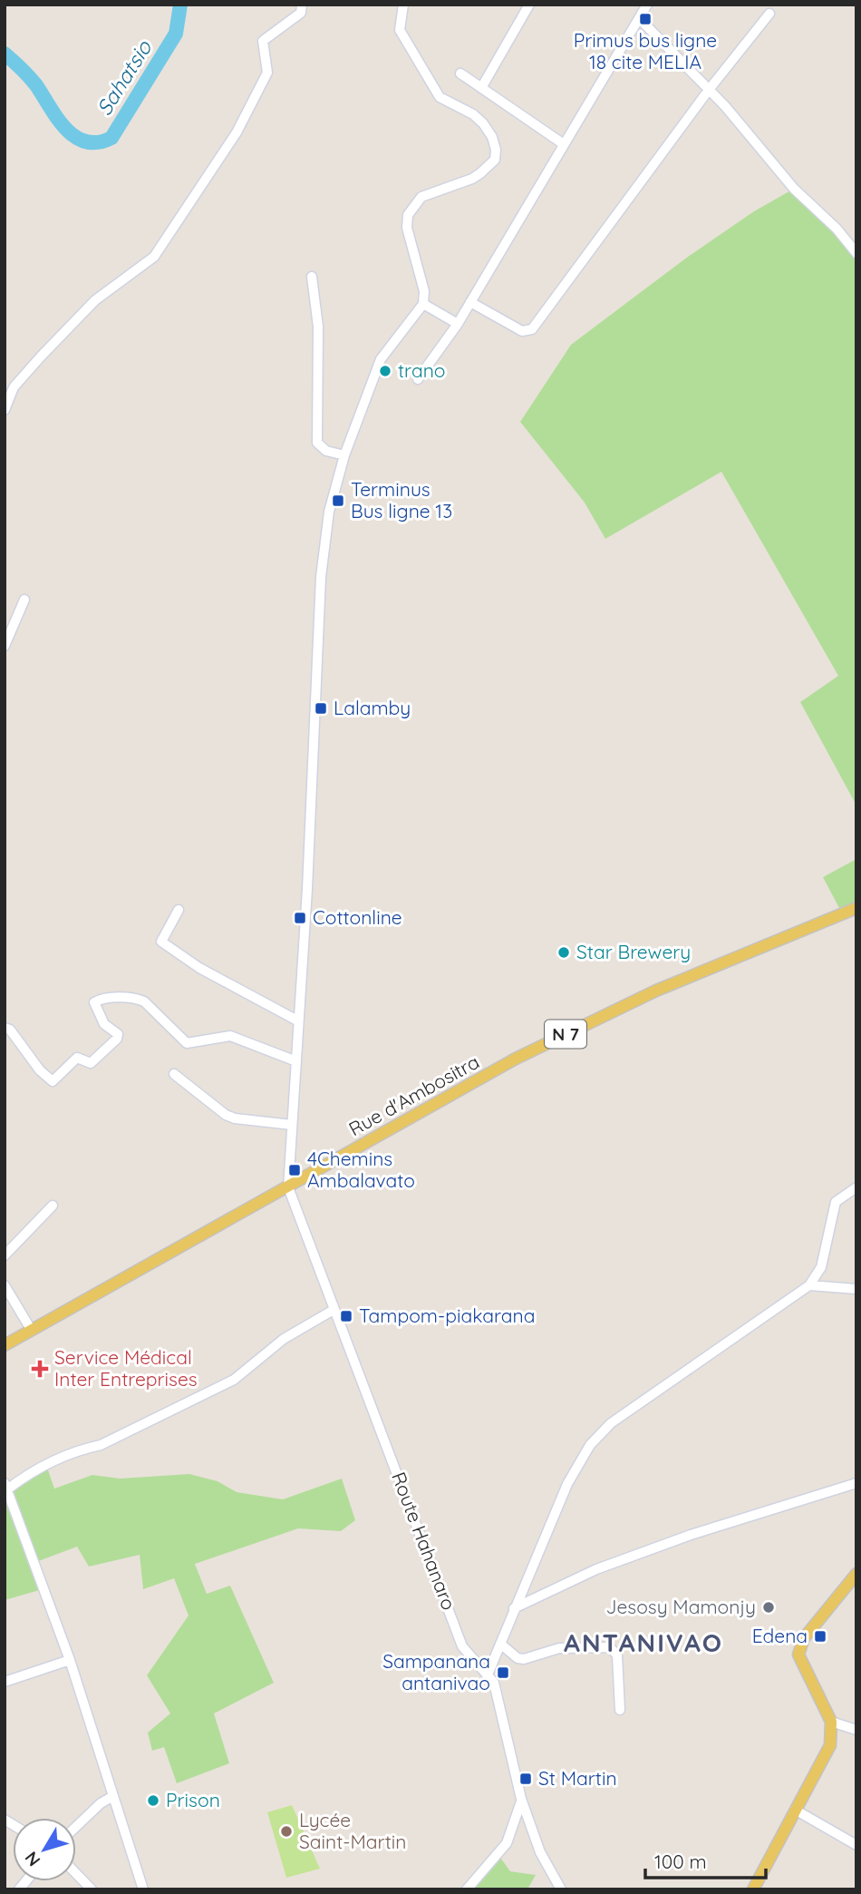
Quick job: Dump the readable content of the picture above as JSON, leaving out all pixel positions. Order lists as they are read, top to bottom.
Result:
{
  "streets": {
    "main road": ["N 7", "Rue d'Ambositra"],
    "street": ["Route Hahanaro"]
  },
  "crossings": [
    ["Rue d'Ambositra", "Route Hahanaro"]
  ],
  "districts": ["ANTANIVAO"],
  "water": ["Sahatsio"],
  "places": {
    "transit": [
      "Primus bus ligne 18 cite MELIA",
      "Terminus Bus ligne 13",
      "Lalamby",
      "Cottonline",
      "4Chemins Ambalavato",
      "Tampom-piakarana",
      "Edena",
      "Sampanana antanivao",
      "St Martin"
    ],
    "other": [
      "trano",
      "Star Brewery",
      "Jesosy Mamonjy",
      "Prison",
      "Lycée Saint-Martin"
    ],
    "health": ["Service Médical Inter Entreprises"]
  },
  "scale_bar": "100 m",
  "north": "bottom left"
}
